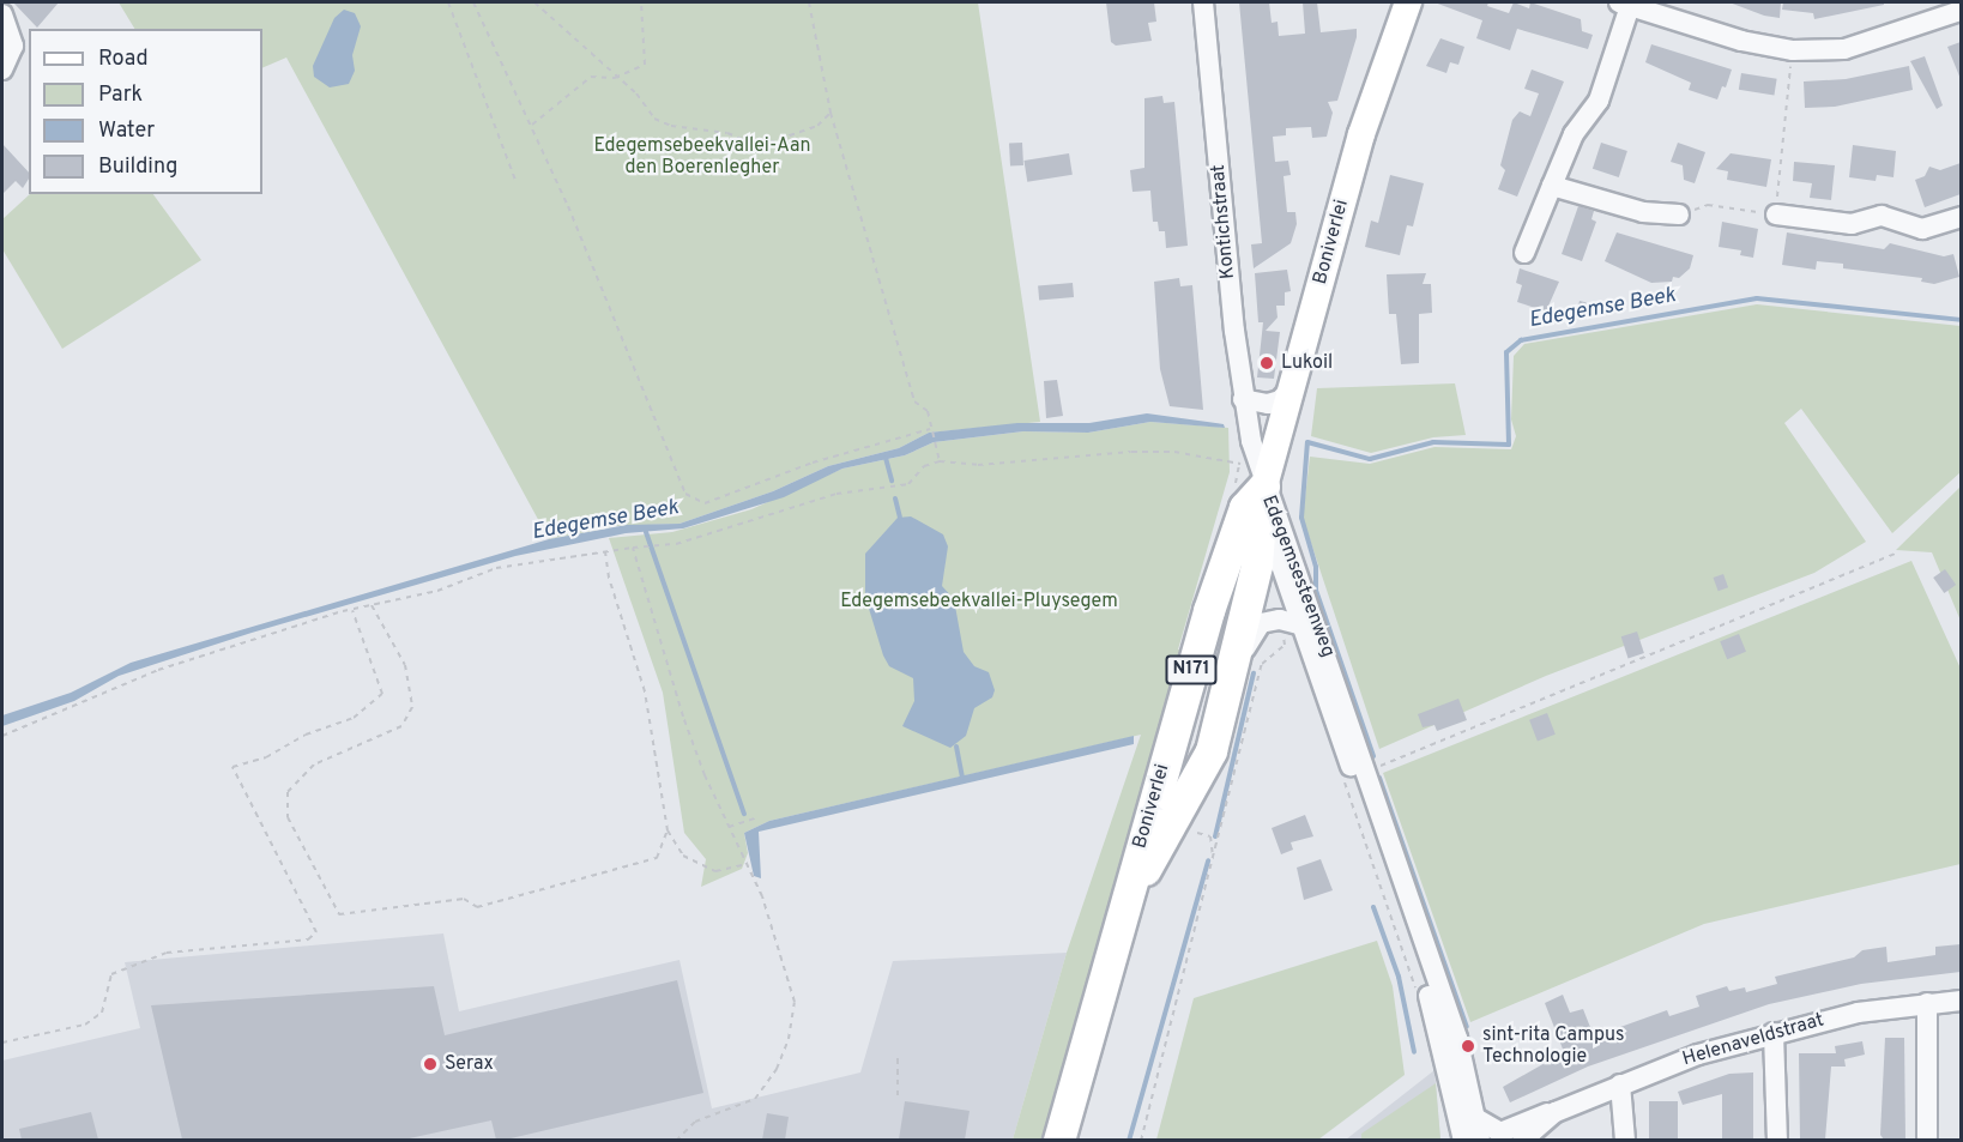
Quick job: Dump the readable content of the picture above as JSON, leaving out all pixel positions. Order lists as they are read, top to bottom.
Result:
{
  "streets": {
    "highway": ["Boniverlei", "N171"],
    "street": ["Kontichstraat", "Edegemsesteenweg", "Helenaveldstraat"]
  },
  "crossings": [
    ["Kontichstraat", "Boniverlei"],
    ["Kontichstraat", "Edegemsesteenweg"],
    ["Boniverlei", "Edegemsesteenweg"],
    ["Edegemsesteenweg", "Helenaveldstraat"]
  ],
  "water": ["Edegemse Beek"],
  "parks": ["Edegemsebeekvallei-Aan den Boerenlegher", "Edegemsebeekvallei-Pluysegem"],
  "places": ["Lukoil", "sint-rita Campus Technologie", "Serax"],
  "legend": [
    "Road",
    "Park",
    "Water",
    "Building"
  ]
}
